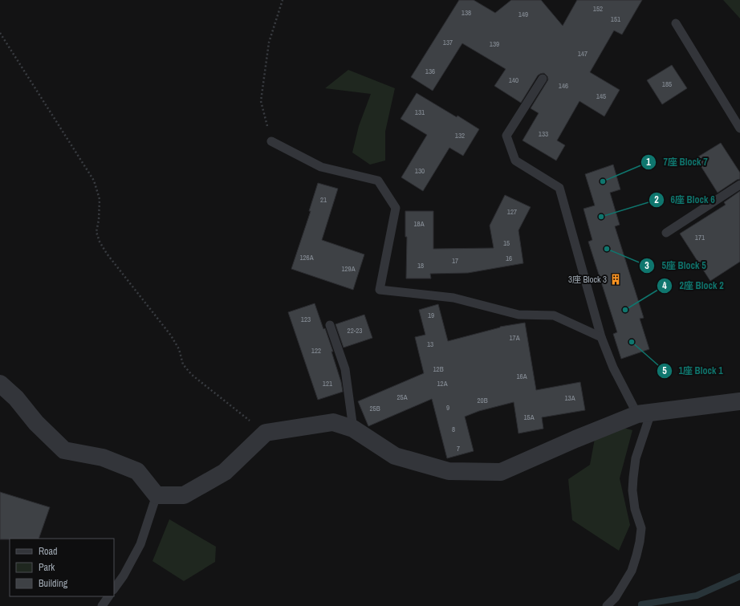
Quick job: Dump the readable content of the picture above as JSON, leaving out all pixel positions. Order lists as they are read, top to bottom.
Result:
{
  "places": {
    "other": [
      "7座 Block 7",
      "6座 Block 6",
      "5座 Block 5",
      "2座 Block 2",
      "1座 Block 1"
    ],
    "building": ["3座 Block 3"]
  },
  "house_numbers": [
    "152",
    "138",
    "149",
    "151",
    "137",
    "139",
    "147",
    "136",
    "140",
    "185",
    "146",
    "145",
    "131",
    "133",
    "132",
    "130",
    "21",
    "127",
    "18A",
    "171",
    "15",
    "126A",
    "16",
    "17",
    "18",
    "129A",
    "19",
    "123",
    "22-23",
    "17A",
    "13",
    "122",
    "12B",
    "16A",
    "121",
    "12A",
    "25A",
    "13A",
    "20B",
    "9",
    "25B",
    "15A",
    "8",
    "7"
  ],
  "legend": ["Road", "Park", "Building"]
}
